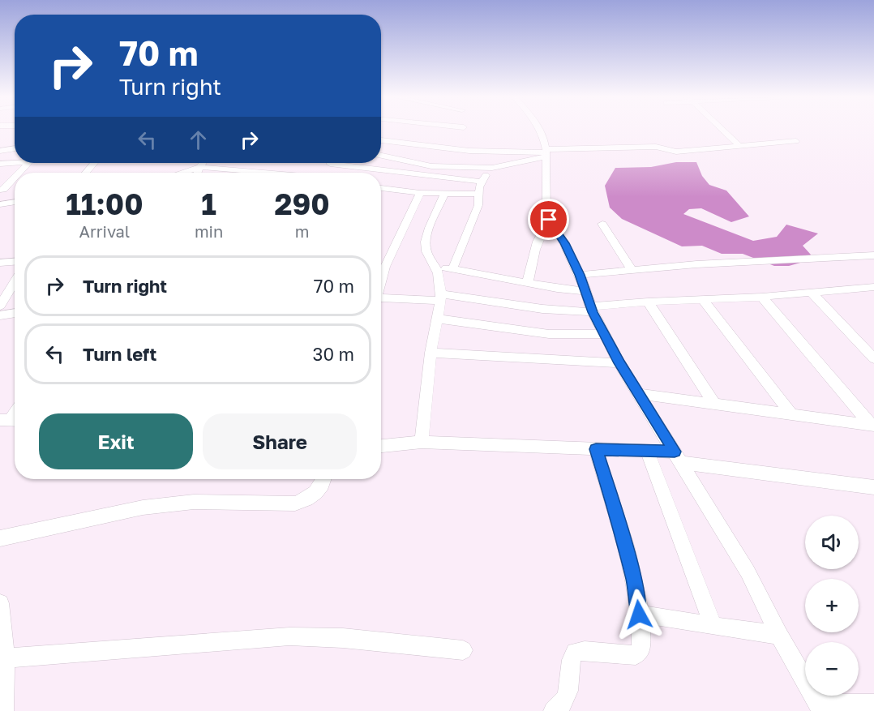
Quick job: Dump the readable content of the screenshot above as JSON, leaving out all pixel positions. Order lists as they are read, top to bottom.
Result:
{
  "page": {
    "turn": ["70 m", "Turn right"],
    "eta": [
      "11:00",
      "Arrival",
      "1",
      "min",
      "290",
      "m"
    ],
    "list": [
      {
        "name": "Turn right",
        "value": "70 m"
      },
      {
        "name": "Turn left",
        "value": "30 m"
      }
    ],
    "buttons": ["Exit", "Share"],
    "map_buttons": ["+", "−"]
  }
}
